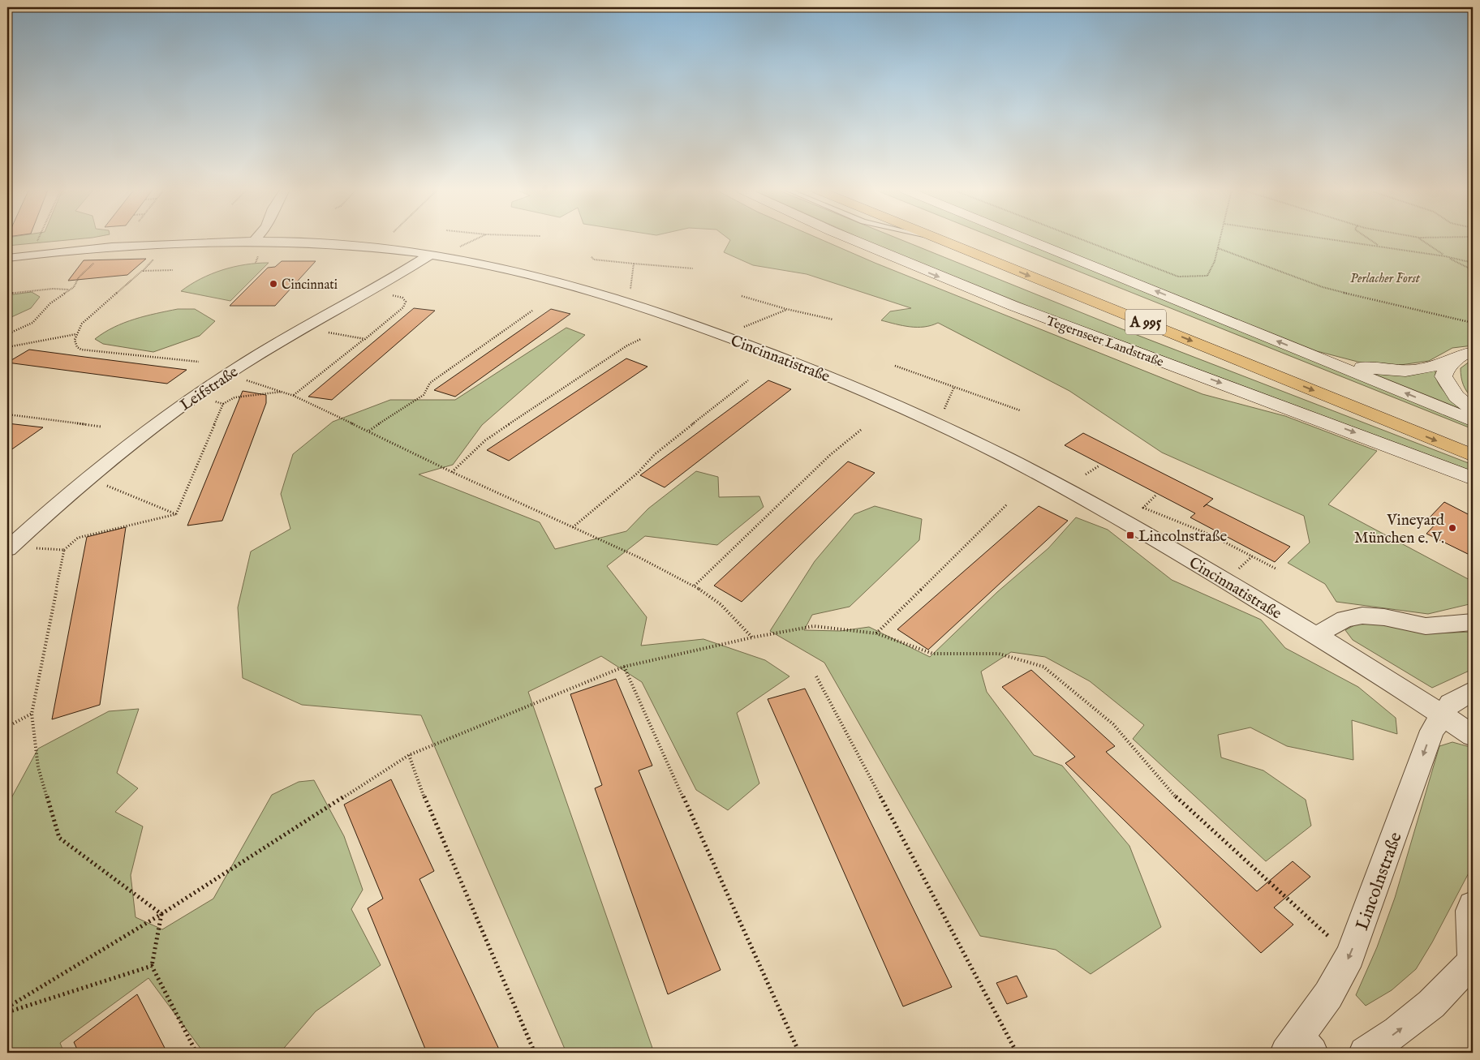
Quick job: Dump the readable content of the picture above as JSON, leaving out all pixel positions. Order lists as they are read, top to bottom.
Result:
{
  "streets": {
    "highway": ["A 995"],
    "main road": ["Tegernseer Landstraße"],
    "street": ["Cincinnatistraße", "Leifstraße", "Lincolnstraße"]
  },
  "crossings": [
    ["Cincinnatistraße", "Leifstraße"],
    ["Cincinnatistraße", "Lincolnstraße"]
  ],
  "one_way": ["Lincolnstraße"],
  "parks": ["Perlacher Forst"],
  "places": {
    "other": ["Cincinnati", "Vineyard München e. V."],
    "transit": ["Lincolnstraße"]
  }
}
